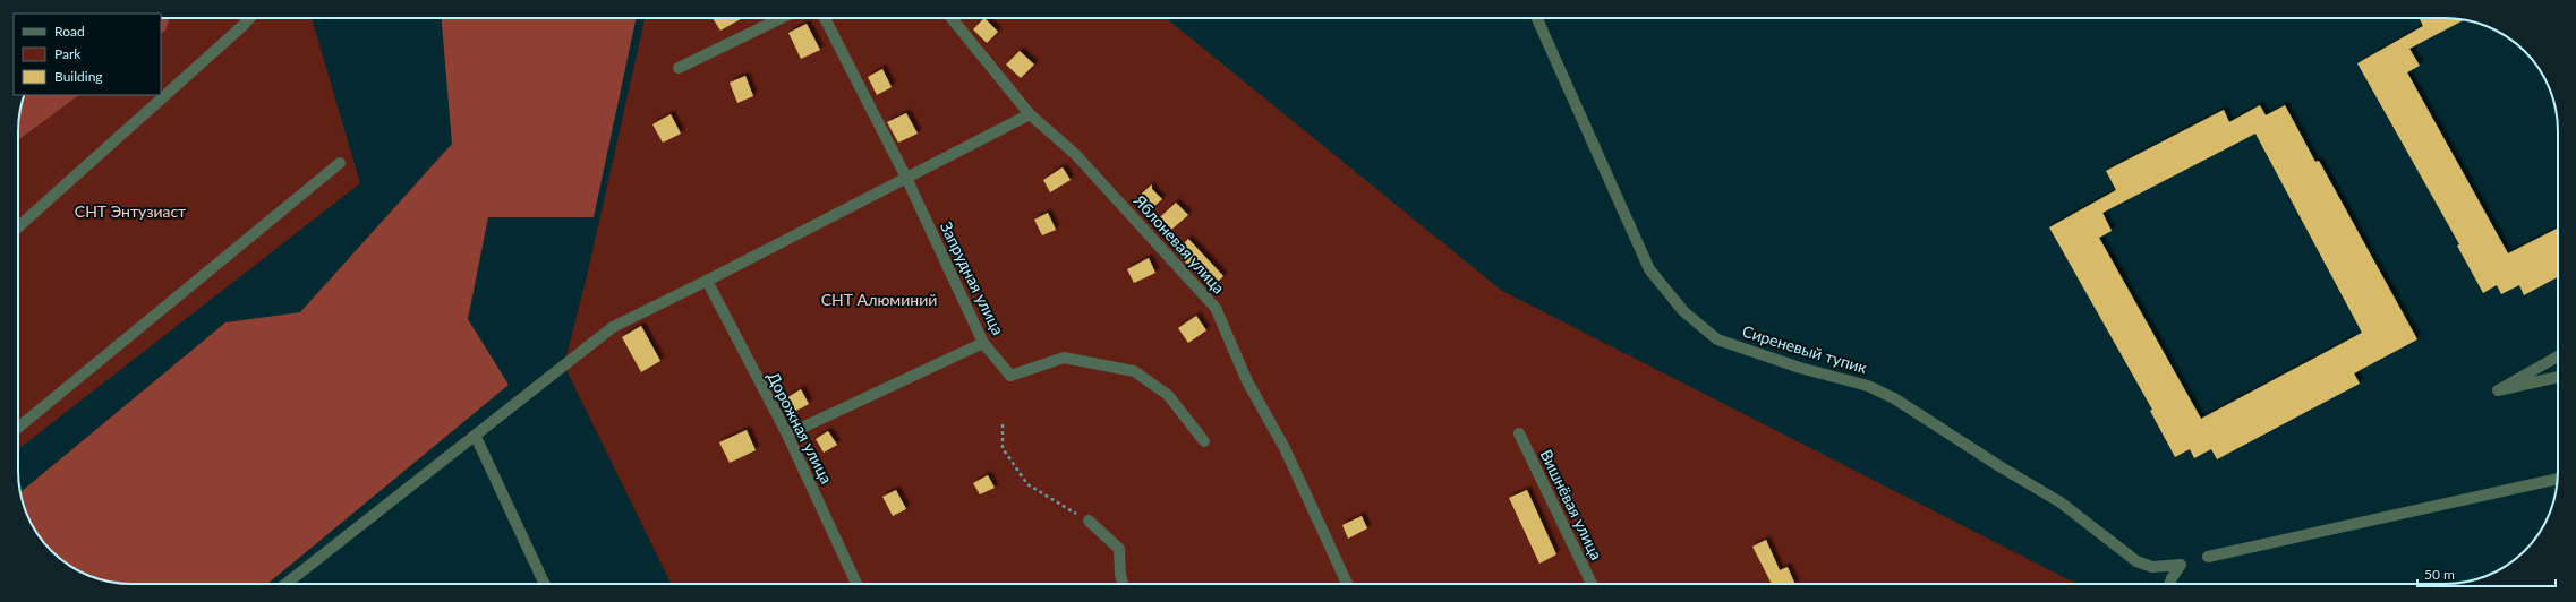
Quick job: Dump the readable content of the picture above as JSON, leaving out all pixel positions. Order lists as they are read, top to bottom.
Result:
{
  "streets": {
    "street": [
      "Яблоневая улица",
      "Запрудная улица",
      "Сиреневый тупик",
      "Дорожная улица",
      "Вишнёвая улица"
    ]
  },
  "parks": ["СНТ Энтузиаст", "СНТ Алюминий"],
  "legend": ["Road", "Park", "Building"],
  "scale_bar": "50 m"
}
